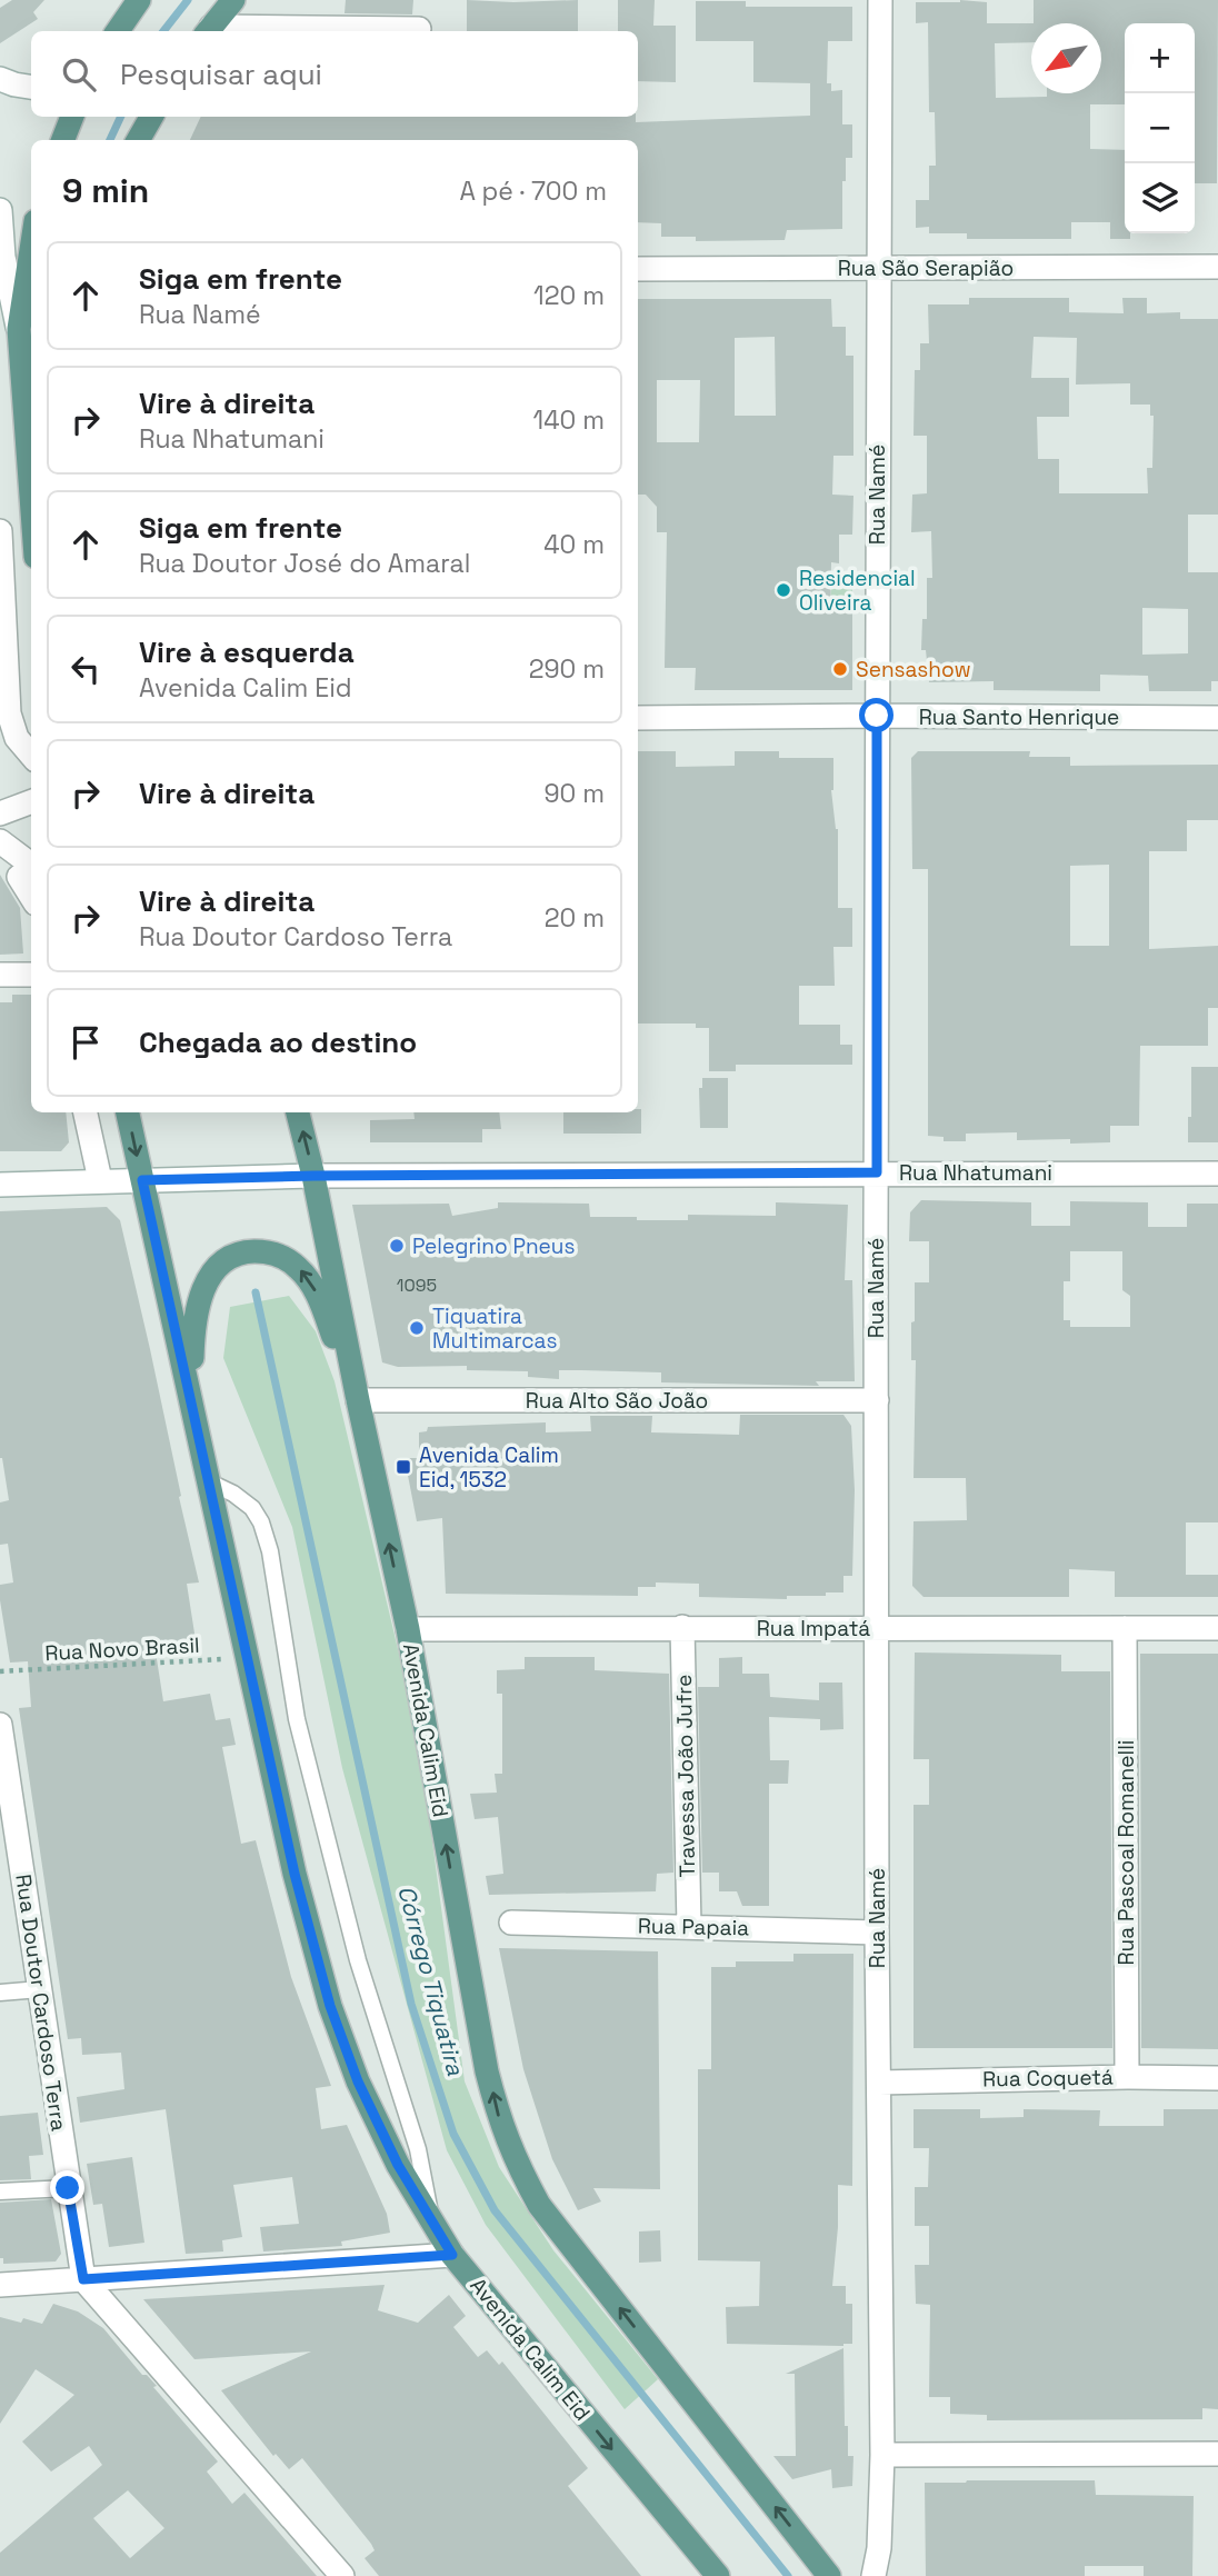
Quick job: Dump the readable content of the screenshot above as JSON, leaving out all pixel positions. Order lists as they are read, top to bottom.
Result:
{
  "streets": {
    "main road": ["Avenida Calim Eid"],
    "street": [
      "Rua São Serapião",
      "Rua Namé",
      "Rua Santo Henrique",
      "Rua Nhatumani",
      "Rua Alto São João",
      "Rua Impatá",
      "Travessa João Jufre",
      "Rua Pascoal Romanelli",
      "Rua Papaia",
      "Rua Doutor Cardoso Terra",
      "Rua Coquetá"
    ],
    "path": ["Rua Novo Brasil"]
  },
  "crossings": [
    ["Rua São Serapião", "Rua Namé"],
    ["Rua Namé", "Rua Santo Henrique"],
    ["Rua Namé", "Rua Nhatumani"],
    ["Rua Namé", "Rua Alto São João"],
    ["Rua Namé", "Rua Impatá"],
    ["Rua Namé", "Rua Papaia"],
    ["Rua Namé", "Rua Coquetá"],
    ["Rua Nhatumani", "Avenida Calim Eid"],
    ["Rua Alto São João", "Avenida Calim Eid"],
    ["Rua Impatá", "Avenida Calim Eid"],
    ["Rua Impatá", "Travessa João Jufre"],
    ["Rua Impatá", "Rua Pascoal Romanelli"],
    ["Rua Novo Brasil", "Avenida Calim Eid"],
    ["Travessa João Jufre", "Rua Papaia"],
    ["Rua Pascoal Romanelli", "Rua Coquetá"]
  ],
  "water": ["Córrego Tiquatira"],
  "places": {
    "other": [
      "Residencial Oliveira",
      "Sensashow",
      "Pelegrino Pneus",
      "Tiquatira Multimarcas"
    ],
    "transit": ["Avenida Calim Eid, 1532"]
  },
  "house_numbers": ["1095"],
  "north": "bottom left",
  "page": {
    "map_buttons": ["+", "−"],
    "search": "Pesquisar aqui",
    "heading": ["9 min", "A pé · 700 m"],
    "list": [
      ["Siga em frente", "Rua Namé", "120 m"],
      ["Vire à direita", "Rua Nhatumani", "140 m"],
      ["Siga em frente", "Rua Doutor José do Amaral", "40 m"],
      ["Vire à esquerda", "Avenida Calim Eid", "290 m"],
      ["Vire à direita", "90 m"],
      ["Vire à direita", "Rua Doutor Cardoso Terra", "20 m"],
      "Chegada ao destino"
    ]
  }
}
